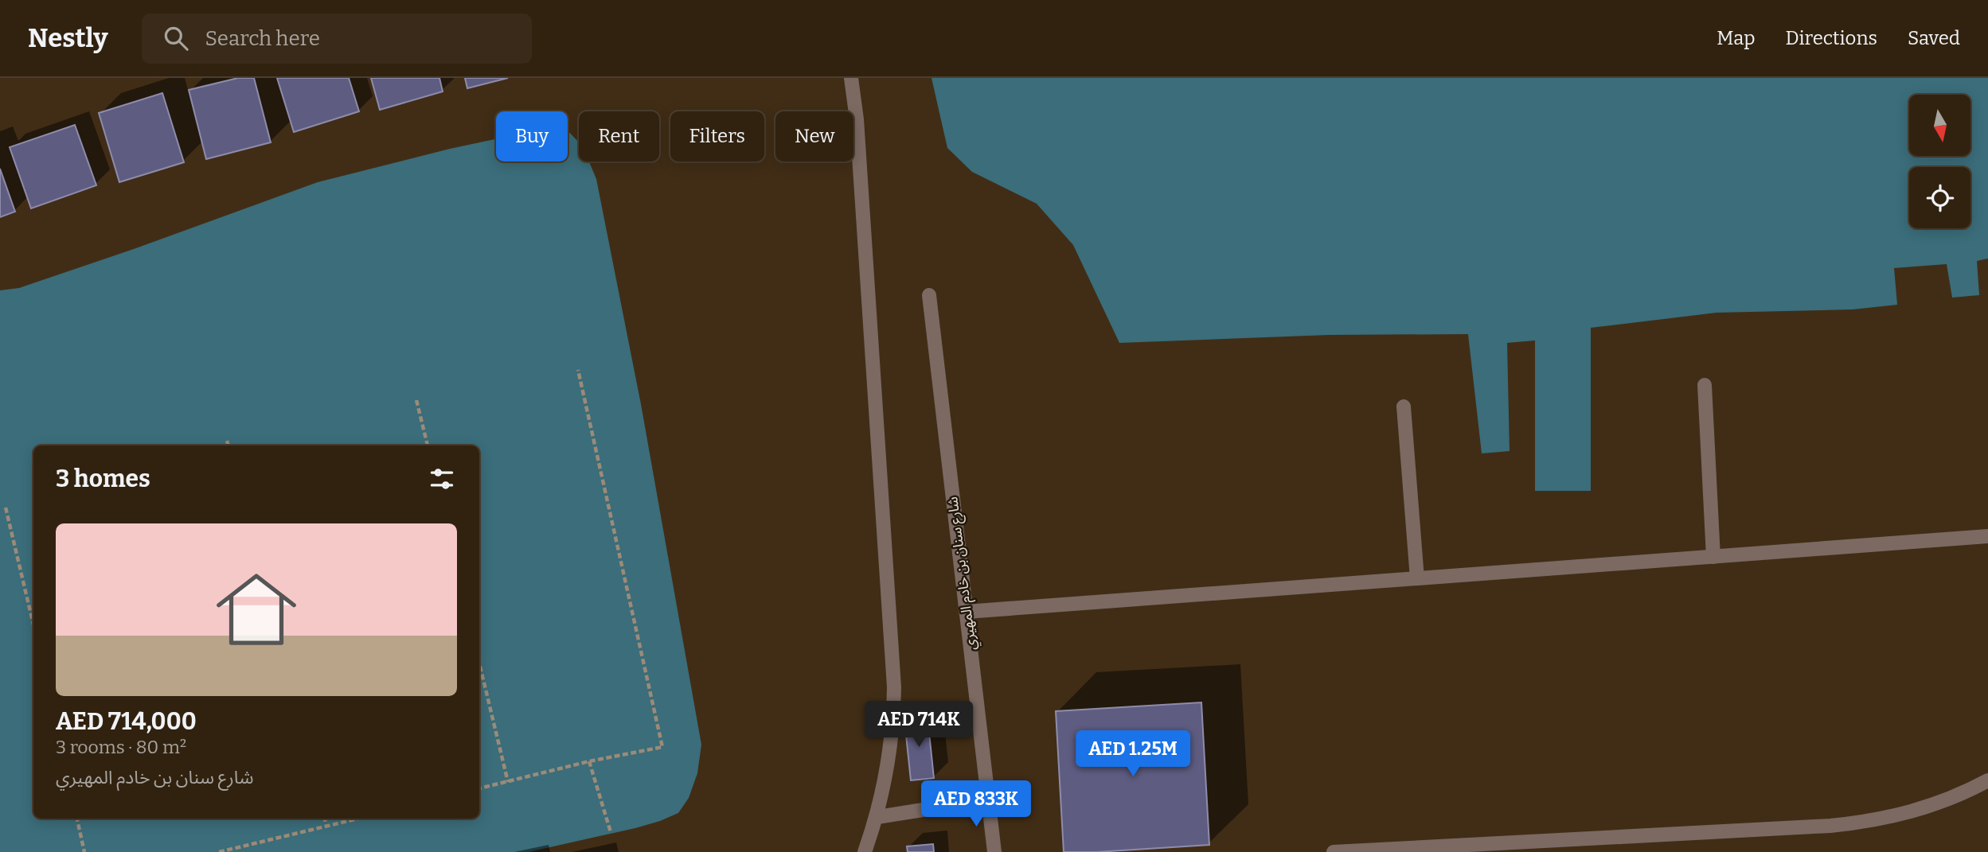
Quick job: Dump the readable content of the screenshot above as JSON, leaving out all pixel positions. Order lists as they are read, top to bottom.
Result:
{
  "streets": {
    "street": ["شارع سنان بن خادم المهيري"]
  },
  "north": "bottom",
  "page": {
    "header": "Nestly",
    "search": "Search here",
    "nav": ["Map", "Directions", "Saved"],
    "chip": [
      "Buy",
      "Rent",
      "Filters",
      "New"
    ],
    "heading": "3 homes",
    "list": [
      {
        "name": "AED 714,000",
        "note": "3 rooms · 80 m² · شارع سنان بن خادم المهيري"
      }
    ],
    "price": ["AED 714K", "AED 1.25M", "AED 833K"]
  }
}
